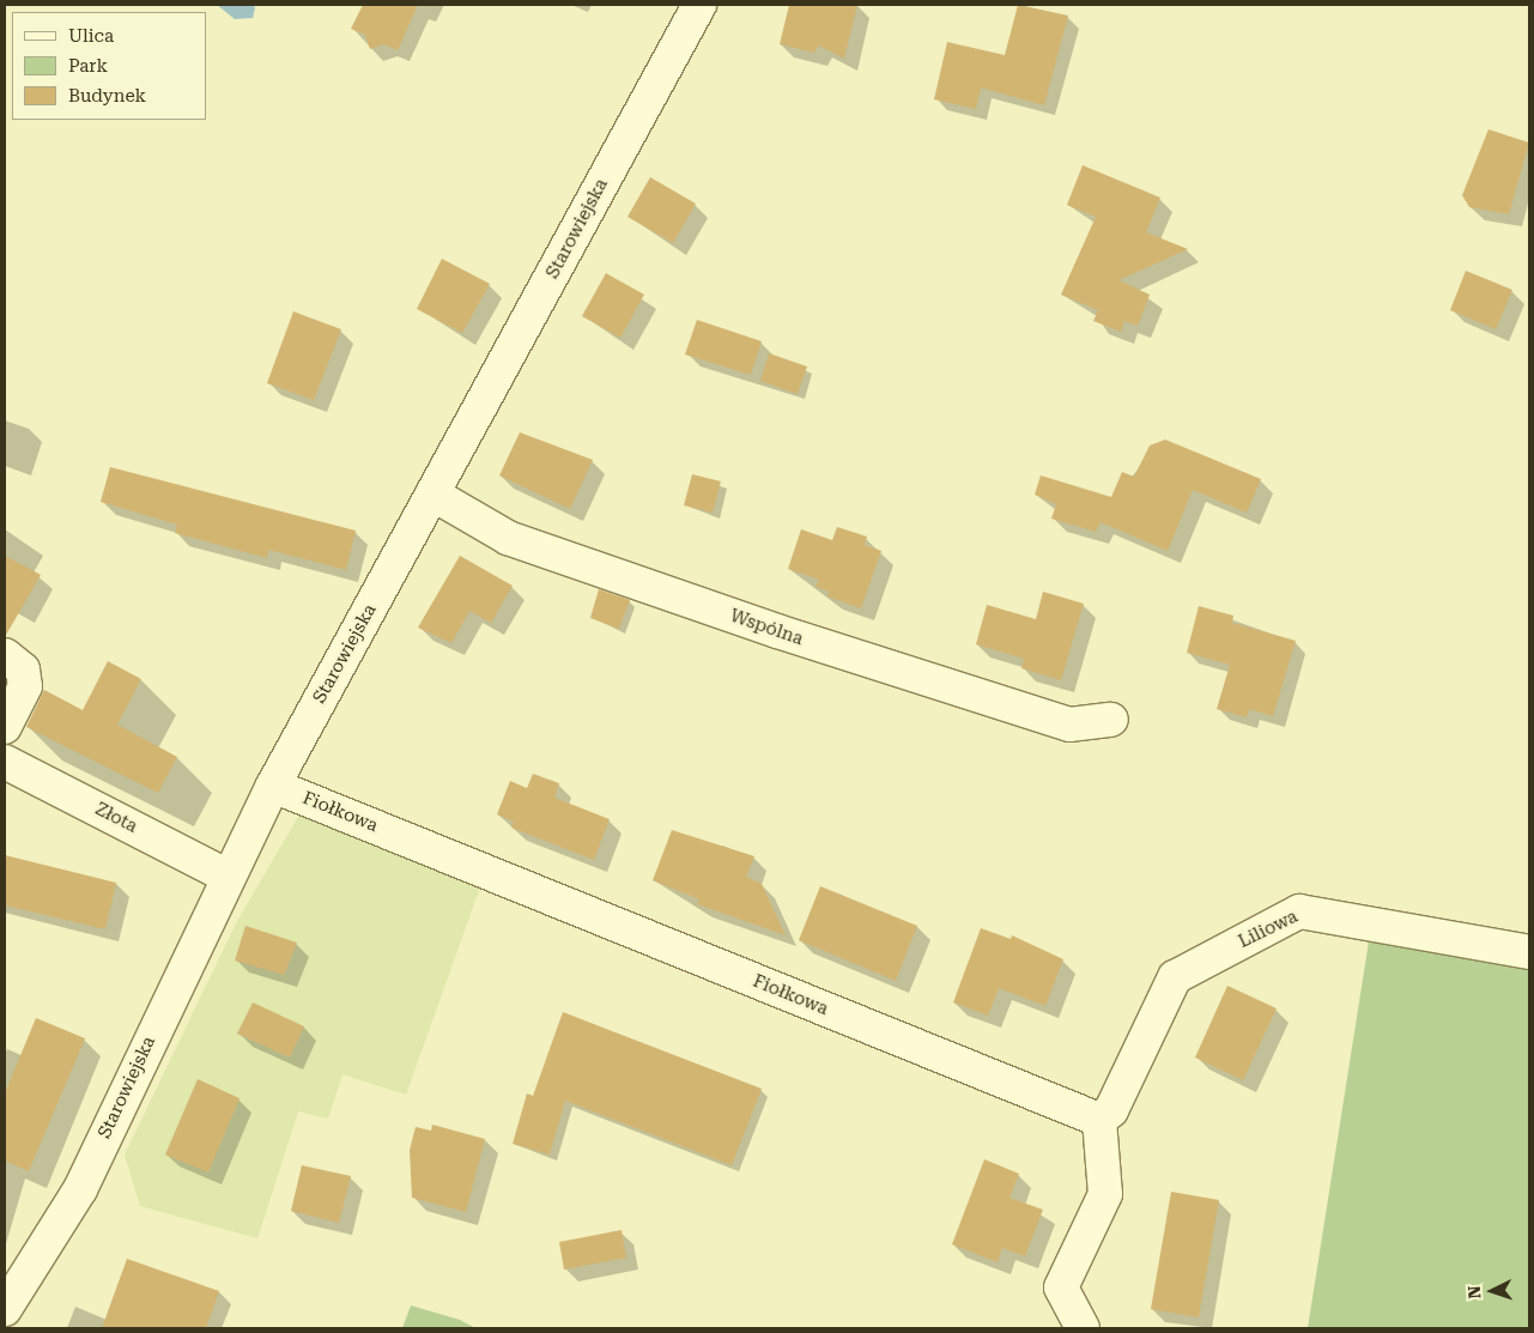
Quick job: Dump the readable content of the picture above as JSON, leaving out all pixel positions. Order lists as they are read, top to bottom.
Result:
{
  "streets": {
    "street": [
      "Starowiejska",
      "Wspólna",
      "Fiołkowa",
      "Złota",
      "Liliowa"
    ]
  },
  "crossings": [
    ["Starowiejska", "Wspólna"],
    ["Starowiejska", "Fiołkowa"],
    ["Starowiejska", "Złota"],
    ["Fiołkowa", "Liliowa"]
  ],
  "legend": ["Ulica", "Park", "Budynek"],
  "north": "left"
}
